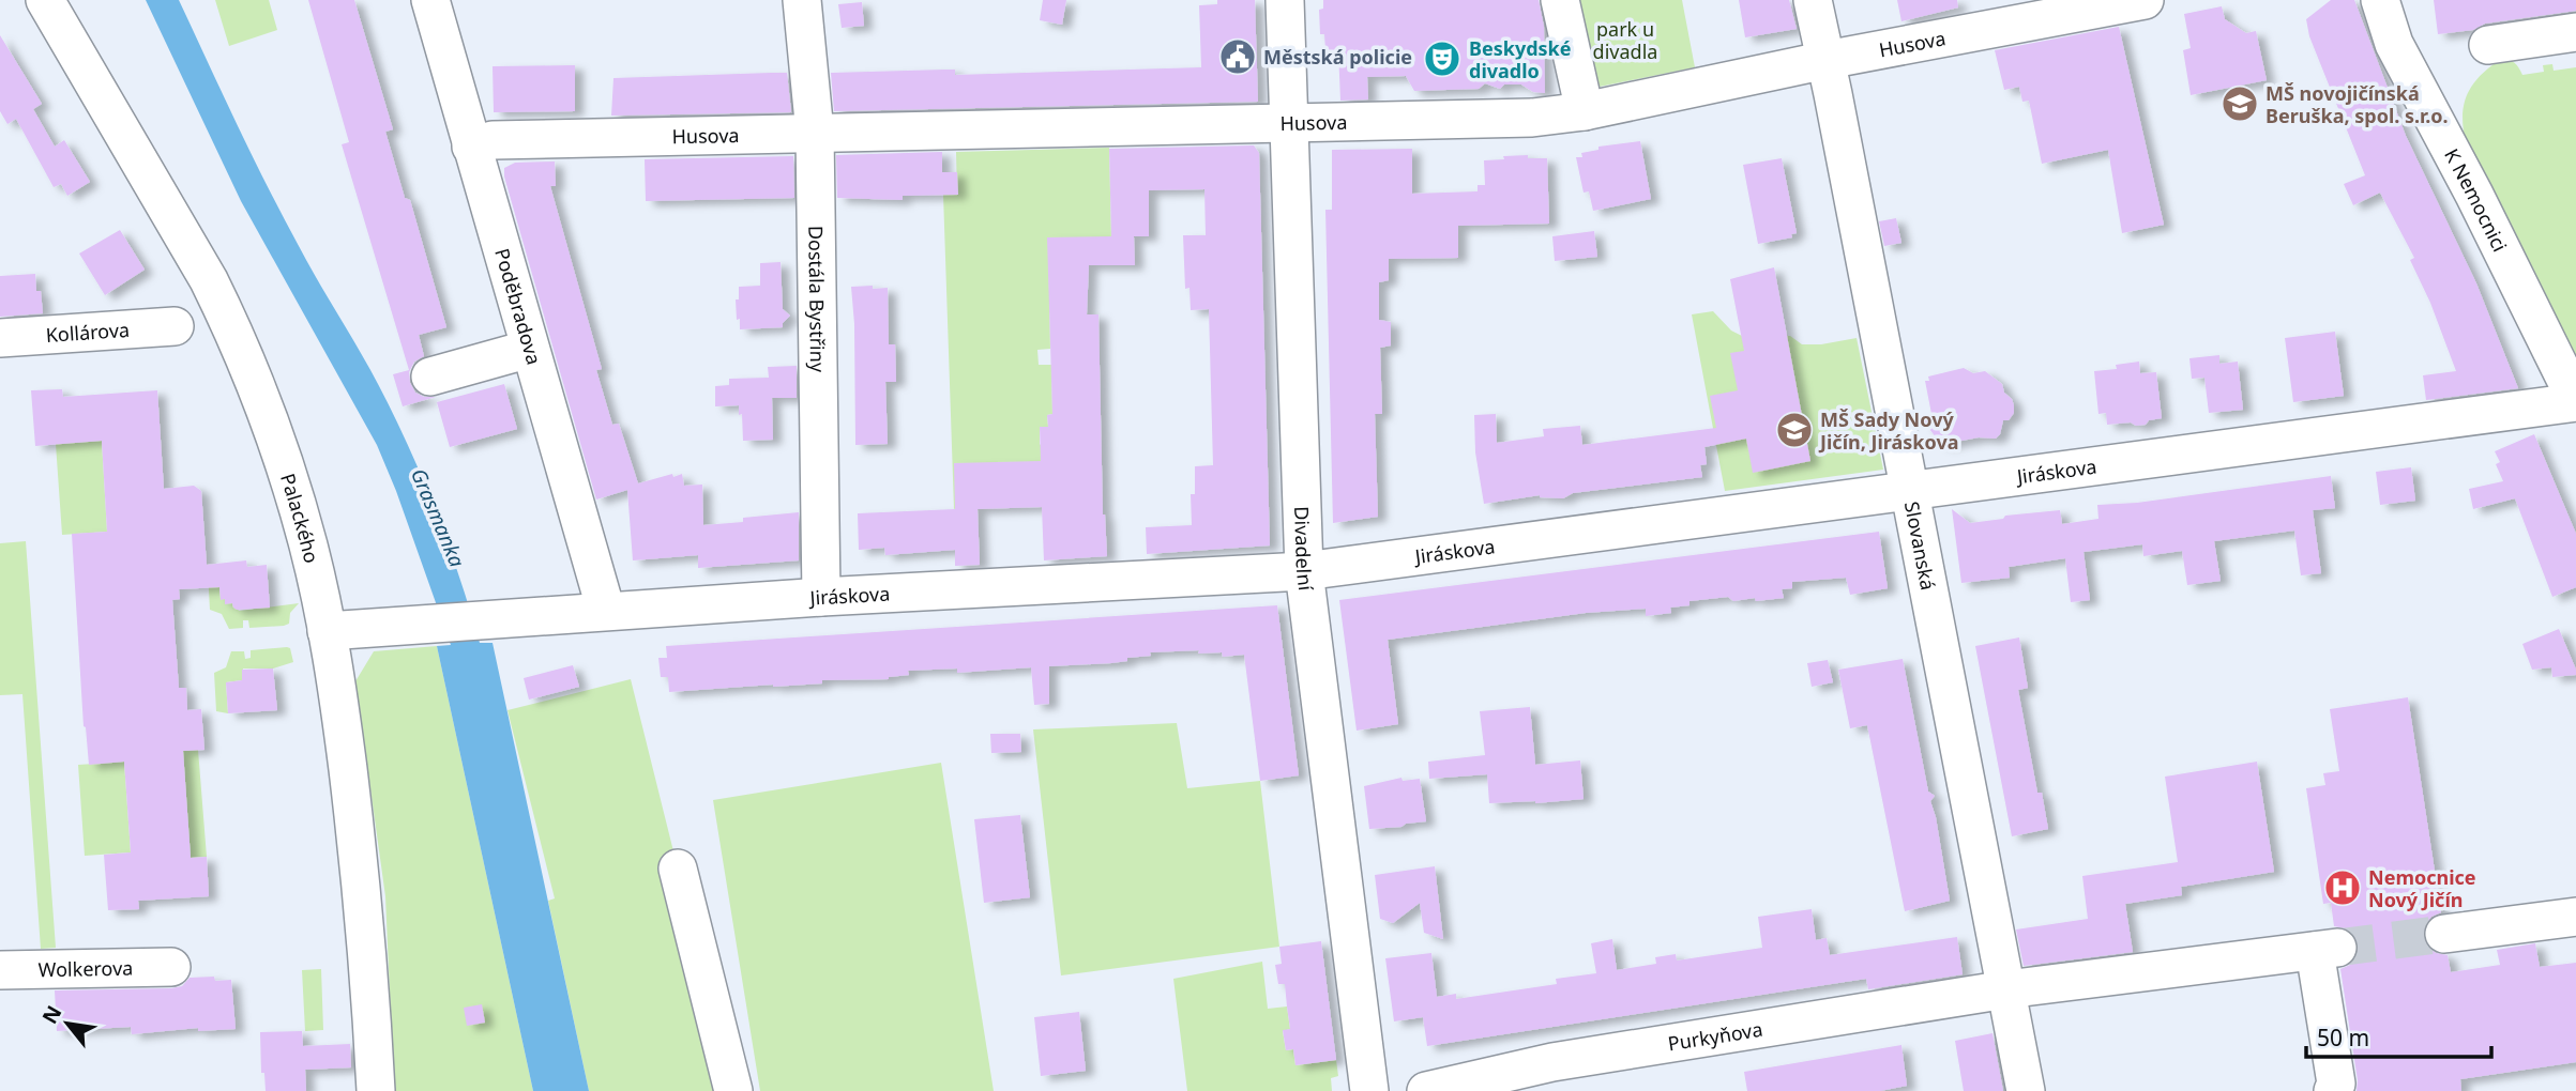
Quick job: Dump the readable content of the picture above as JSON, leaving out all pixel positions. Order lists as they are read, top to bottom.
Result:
{
  "streets": {
    "street": [
      "Husova",
      "K Nemocnici",
      "Dostála Bystřiny",
      "Poděbradova",
      "Kollárova",
      "Jiráskova",
      "Palackého",
      "Slovanská",
      "Divadelní",
      "Wolkerova",
      "Purkyňova"
    ]
  },
  "crossings": [
    ["Husova", "Dostála Bystřiny"],
    ["Husova", "Poděbradova"],
    ["Husova", "Slovanská"],
    ["Husova", "Divadelní"],
    ["K Nemocnici", "Jiráskova"],
    ["Dostála Bystřiny", "Jiráskova"],
    ["Poděbradova", "Jiráskova"],
    ["Jiráskova", "Palackého"],
    ["Jiráskova", "Slovanská"],
    ["Jiráskova", "Divadelní"],
    ["Slovanská", "Purkyňova"]
  ],
  "water": ["Grasmanka"],
  "parks": ["park u divadla"],
  "places": {
    "public building": ["Městská policie"],
    "theatre": ["Beskydské divadlo"],
    "school or university": ["MŠ novojičínská Beruška, spol. s.r.o.", "MŠ Sady Nový Jičín, Jiráskova"],
    "hospital": ["Nemocnice Nový Jičín"]
  },
  "scale_bar": "50 m",
  "north": "top left"
}
